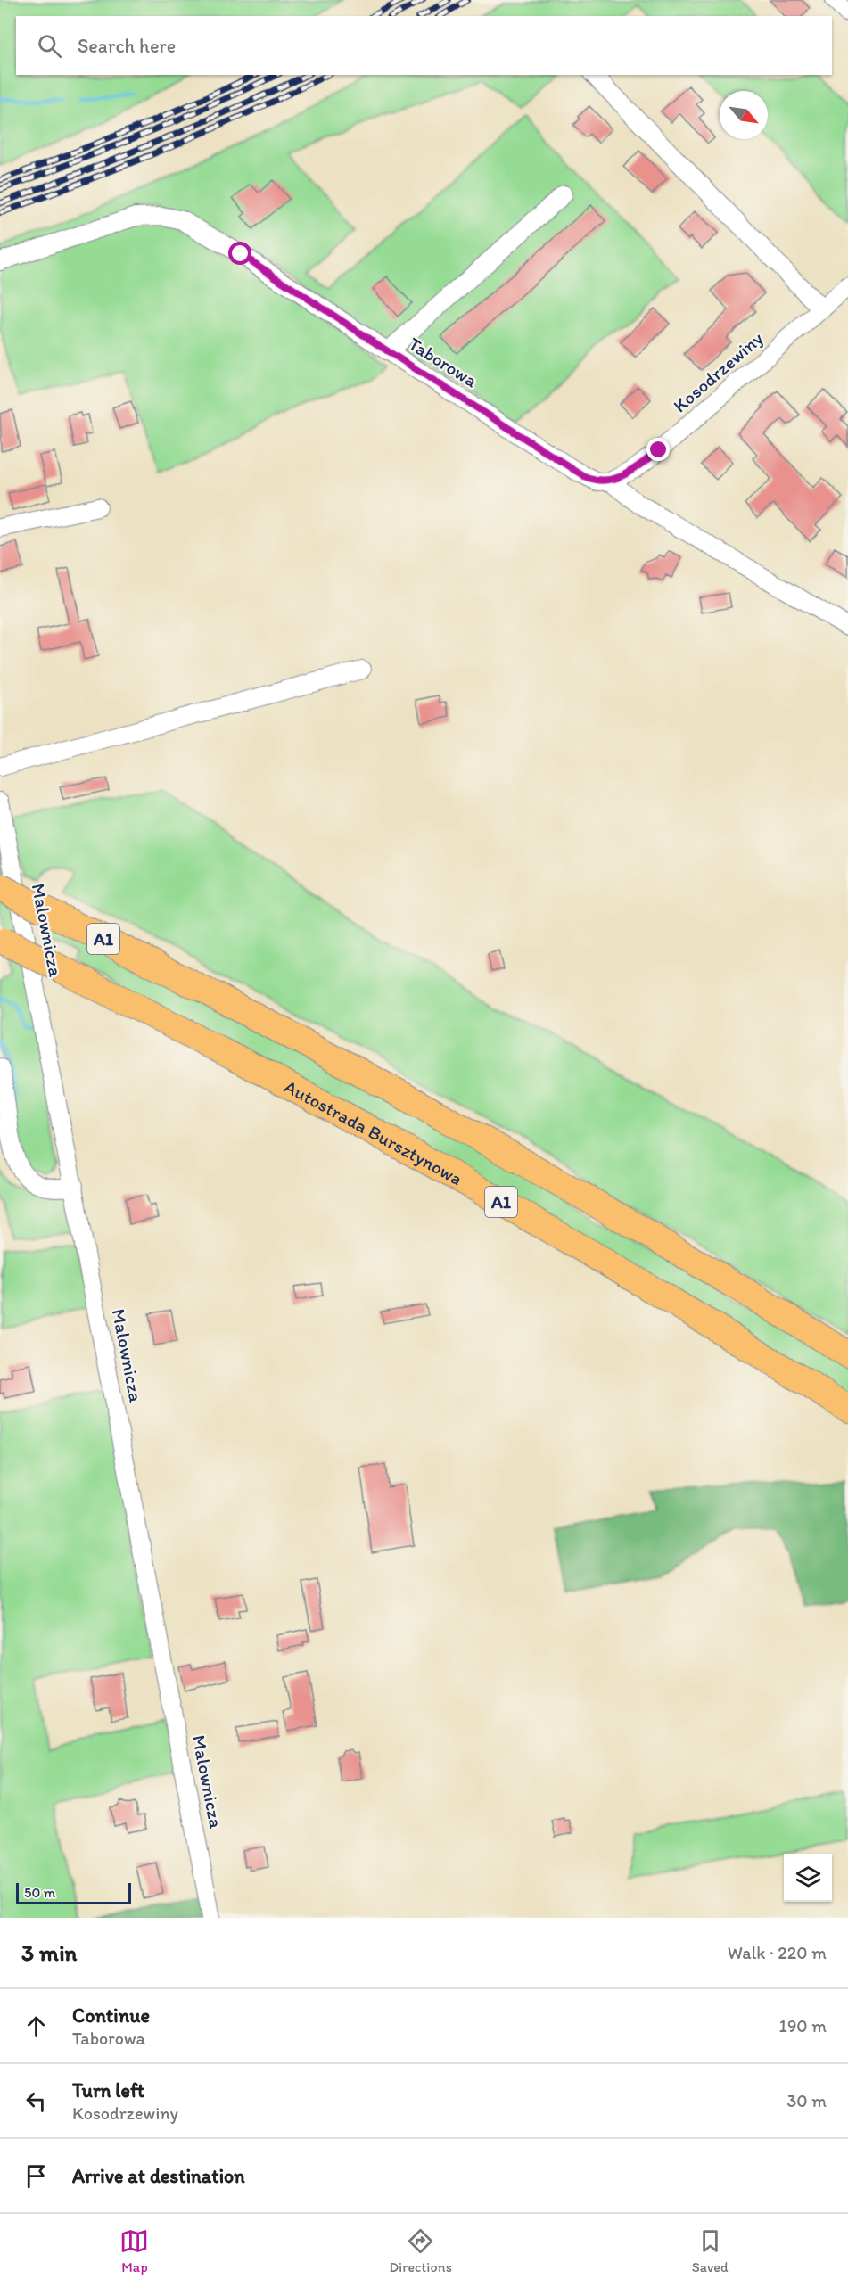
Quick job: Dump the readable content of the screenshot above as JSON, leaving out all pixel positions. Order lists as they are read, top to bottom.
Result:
{
  "streets": {
    "highway": ["A1", "Autostrada Bursztynowa"],
    "street": ["Taborowa", "Kosodrzewiny", "Malownicza"]
  },
  "crossings": [
    ["Taborowa", "Kosodrzewiny"]
  ],
  "scale_bar": "50 m",
  "north": "bottom right",
  "page": {
    "search": "Search here",
    "scale": "50 m",
    "heading": ["3 min", "Walk · 220 m"],
    "list": [
      ["Continue", "Taborowa", "190 m"],
      ["Turn left", "Kosodrzewiny", "30 m"],
      "Arrive at destination"
    ],
    "nav": ["Map", "Directions", "Saved"]
  }
}
